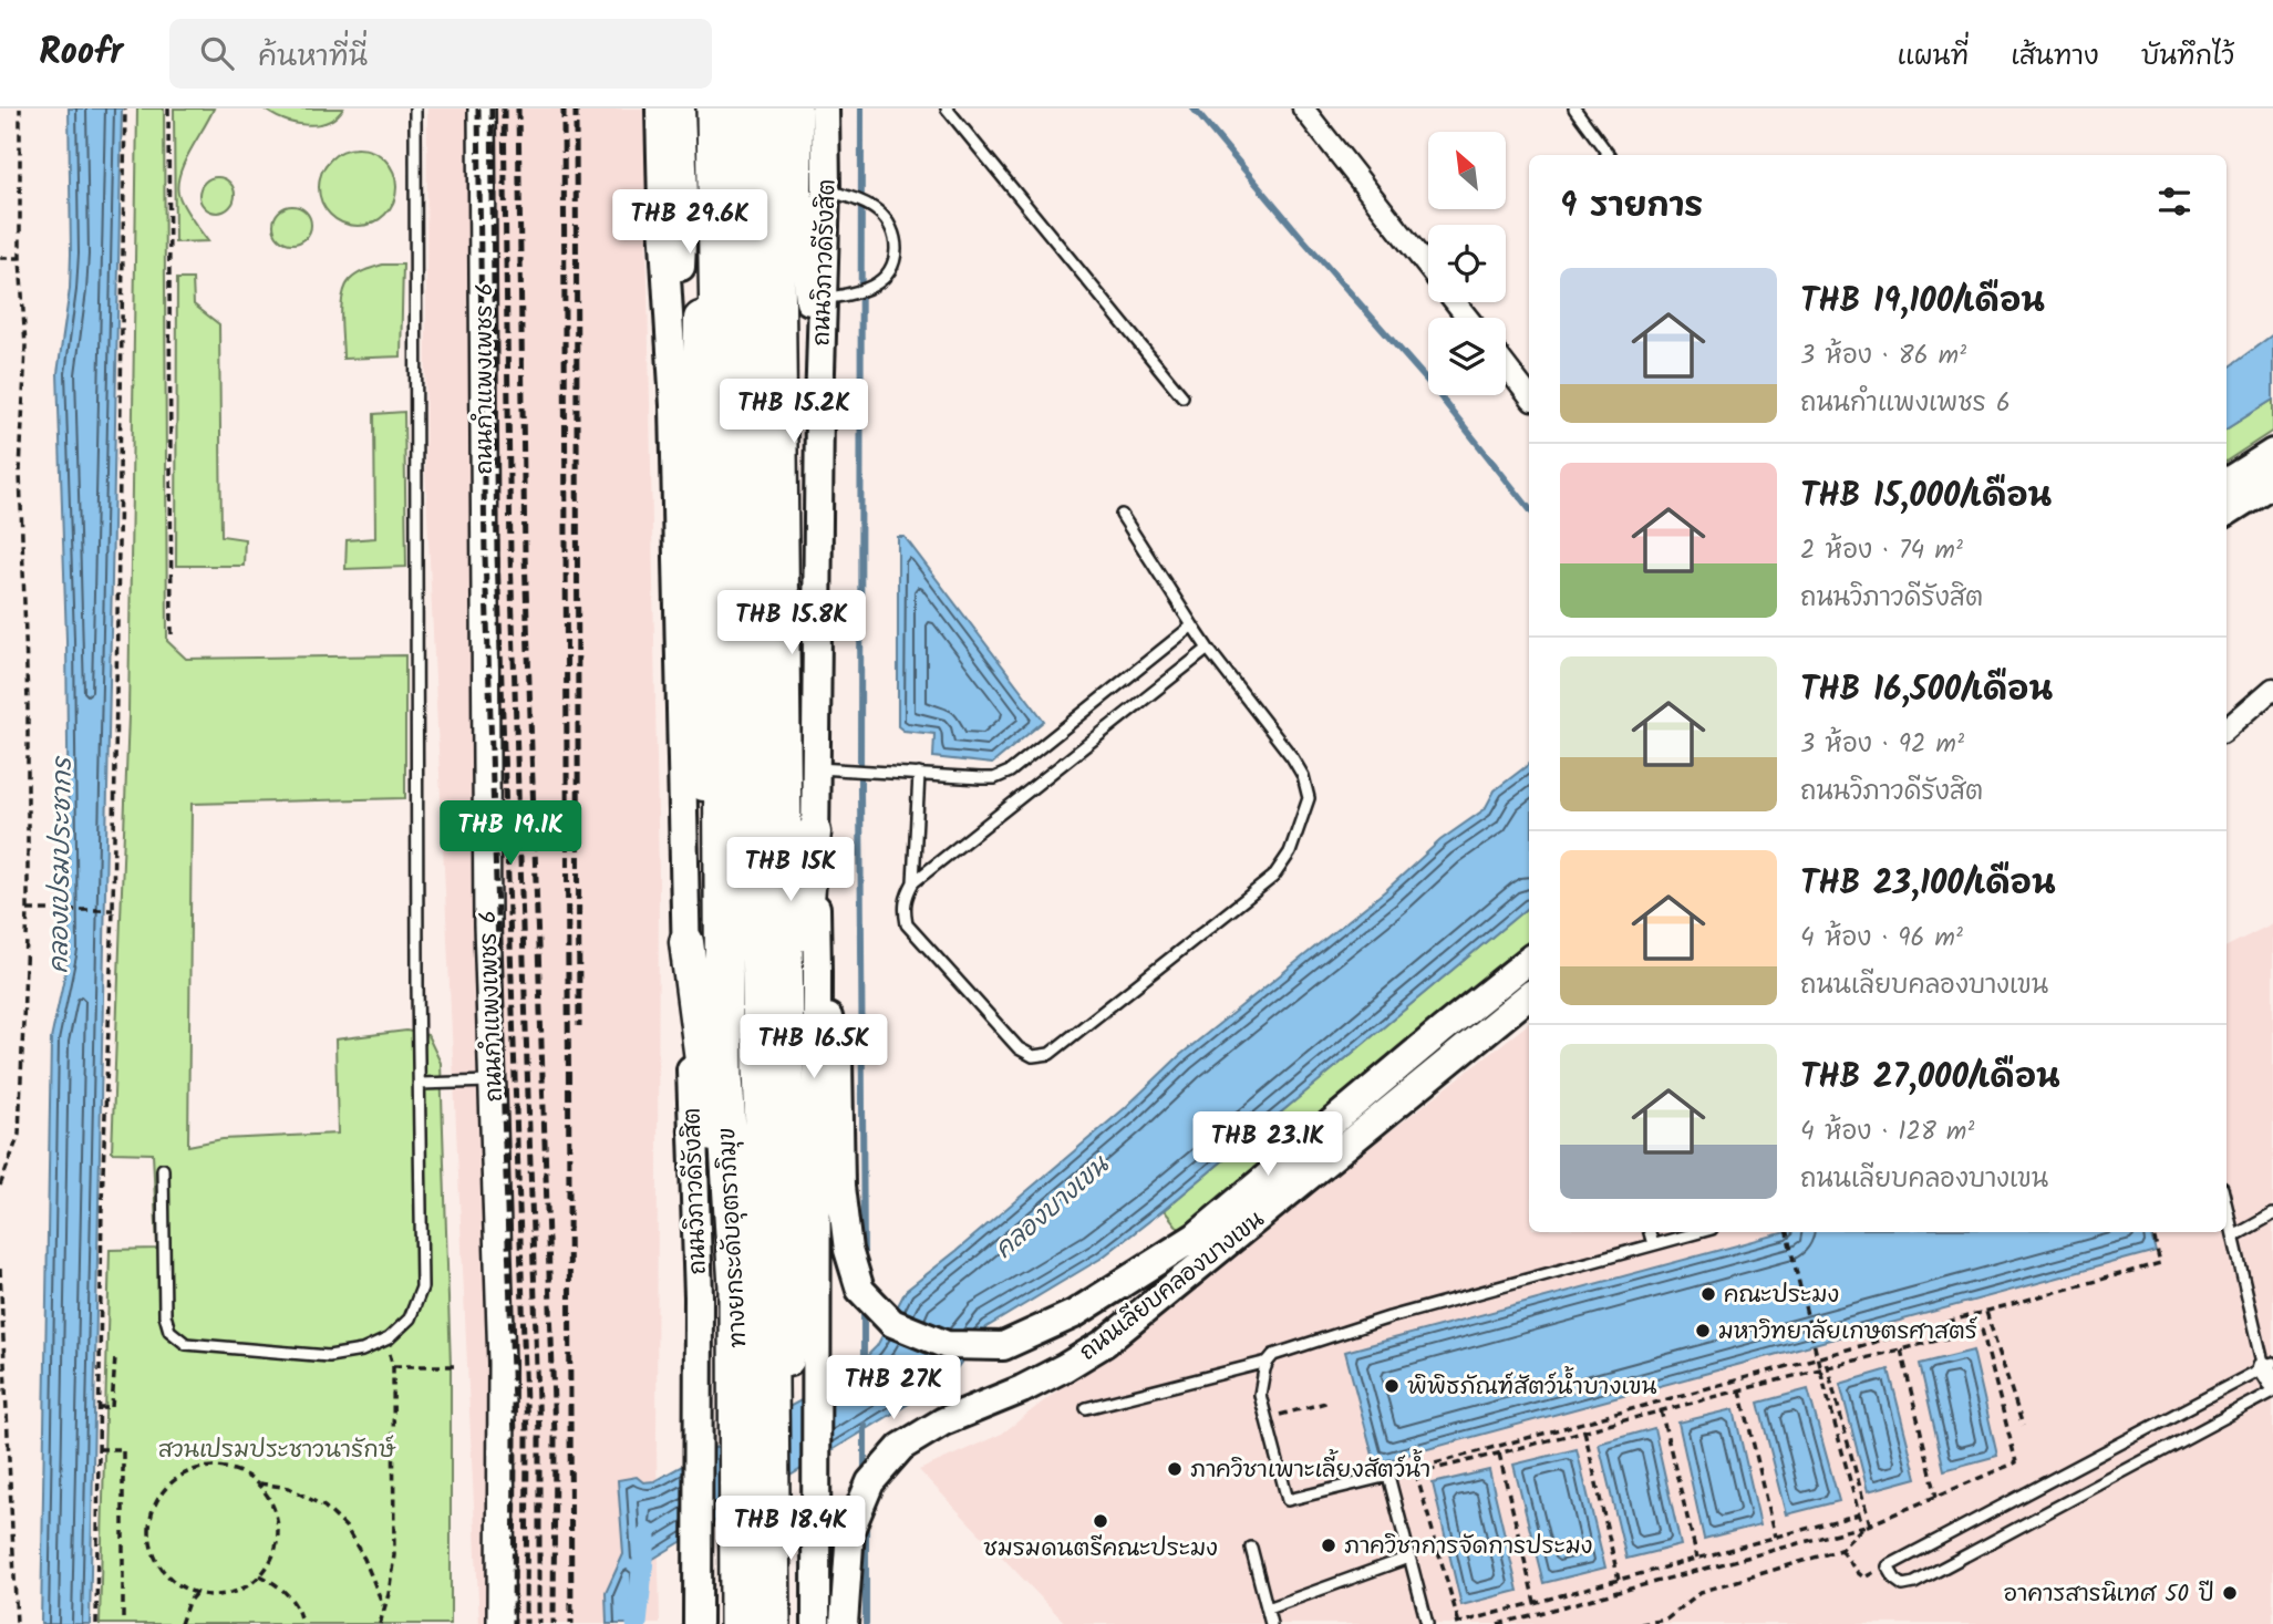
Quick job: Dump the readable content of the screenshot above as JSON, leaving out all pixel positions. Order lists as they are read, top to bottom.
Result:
{
  "streets": {
    "highway": ["ถนนวิภาวดีรังสิต", "ทางยกระดับอุตราภิมุข"],
    "main road": ["ถนนเลียบคลองบางเขน"],
    "street": ["ถนนกำแพงเพชร 6"]
  },
  "crossings": [
    ["ถนนวิภาวดีรังสิต", "ถนนเลียบคลองบางเขน"]
  ],
  "water": ["คลองเปรมประชากร", "คลองบางเขน"],
  "parks": ["สวนเปรมประชาวนารักษ์"],
  "places": [
    "คณะประมง",
    "มหาวิทยาลัยเกษตรศาสตร์",
    "พิพิธภัณฑ์สัตว์น้ำบางเขน",
    "ภาควิชาเพาะเลี้ยงสัตว์น้ำ",
    "ชมรมดนตรีคณะประมง",
    "ภาควิชาการจัดการประมง",
    "อาคารสารนิเทศ 50 ปี"
  ],
  "north": "top left",
  "page": {
    "header": "Roofr",
    "search": "ค้นหาที่นี่",
    "nav": ["แผนที่", "เส้นทาง", "บันทึกไว้"],
    "heading": "9 รายการ",
    "price": [
      "THB 29.6K",
      "THB 15.2K",
      "THB 15.8K",
      "THB 19.1K",
      "THB 15K",
      "THB 16.5K",
      "THB 23.1K",
      "THB 27K",
      "THB 18.4K"
    ],
    "list": [
      {
        "name": "THB 19,100/เดือน",
        "note": "3 ห้อง · 86 m² · ถนนกำแพงเพชร 6"
      },
      {
        "name": "THB 15,000/เดือน",
        "note": "2 ห้อง · 74 m² · ถนนวิภาวดีรังสิต"
      },
      {
        "name": "THB 16,500/เดือน",
        "note": "3 ห้อง · 92 m² · ถนนวิภาวดีรังสิต"
      },
      {
        "name": "THB 23,100/เดือน",
        "note": "4 ห้อง · 96 m² · ถนนเลียบคลองบางเขน"
      },
      {
        "name": "THB 27,000/เดือน",
        "note": "4 ห้อง · 128 m² · ถนนเลียบคลองบางเขน"
      }
    ]
  }
}
